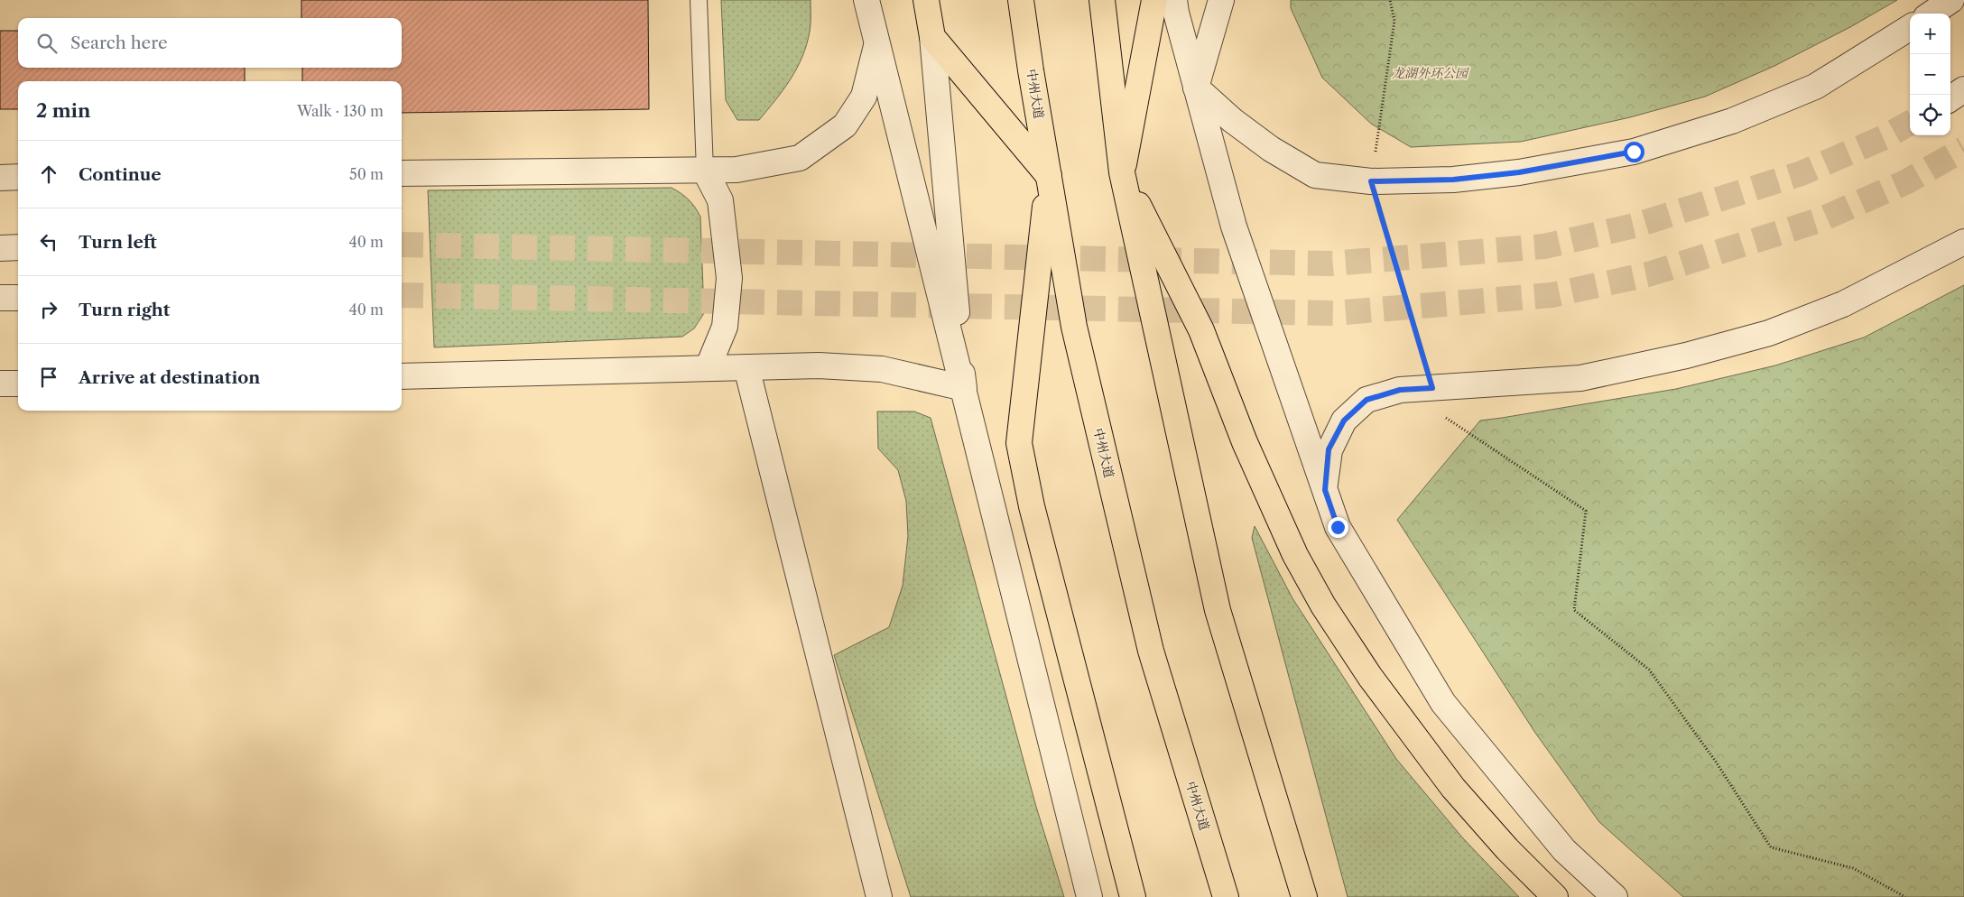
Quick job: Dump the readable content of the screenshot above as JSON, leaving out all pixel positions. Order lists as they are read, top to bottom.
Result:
{
  "streets": {
    "main road": ["中州大道"]
  },
  "parks": ["龙湖外环公园"],
  "page": {
    "map_buttons": ["+", "−"],
    "search": "Search here",
    "heading": ["2 min", "Walk · 130 m"],
    "list": [
      ["Continue", "50 m"],
      ["Turn left", "40 m"],
      ["Turn right", "40 m"],
      "Arrive at destination"
    ]
  }
}
